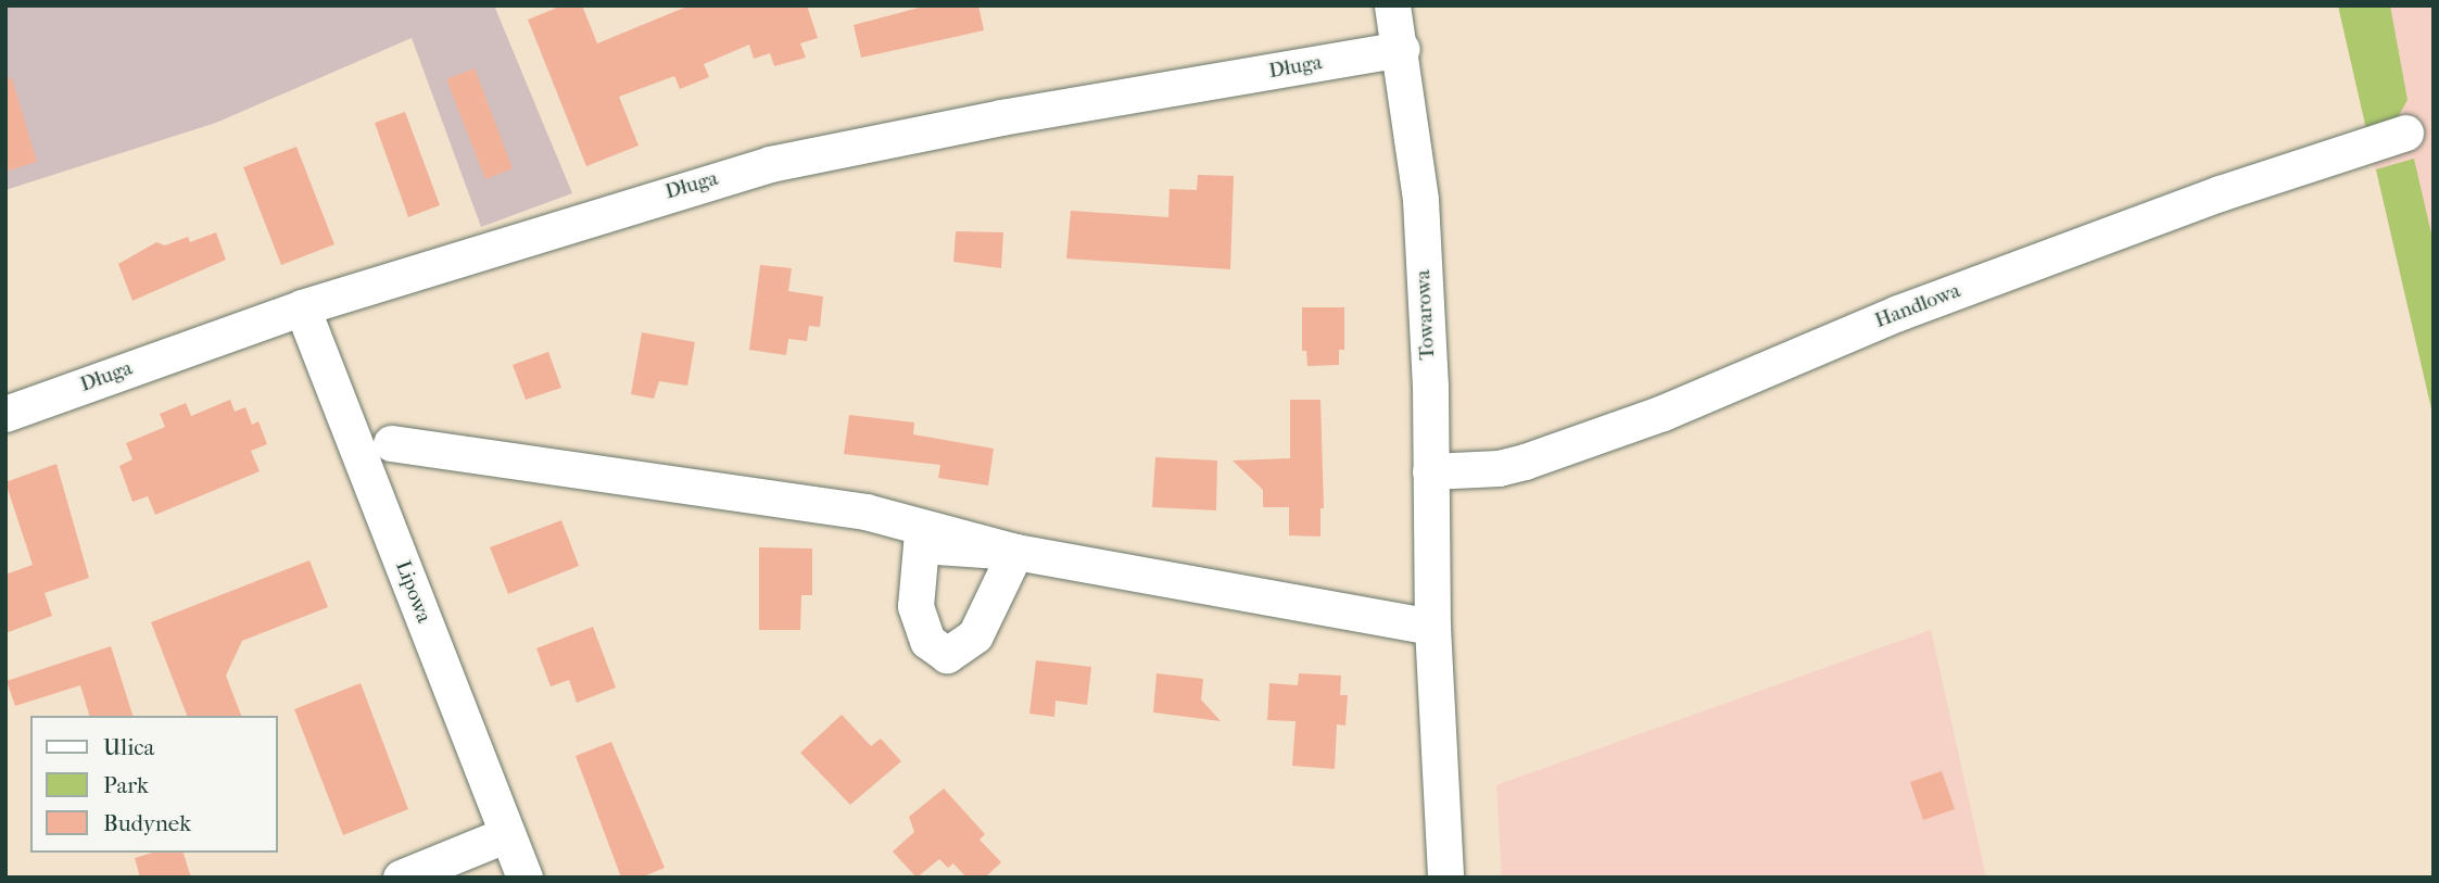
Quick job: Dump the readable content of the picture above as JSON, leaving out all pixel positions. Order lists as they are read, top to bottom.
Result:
{
  "streets": {
    "street": [
      "Długa",
      "Handlowa",
      "Towarowa",
      "Lipowa"
    ]
  },
  "crossings": [
    ["Długa", "Towarowa"],
    ["Długa", "Lipowa"],
    ["Handlowa", "Towarowa"]
  ],
  "legend": ["Ulica", "Park", "Budynek"]
}
